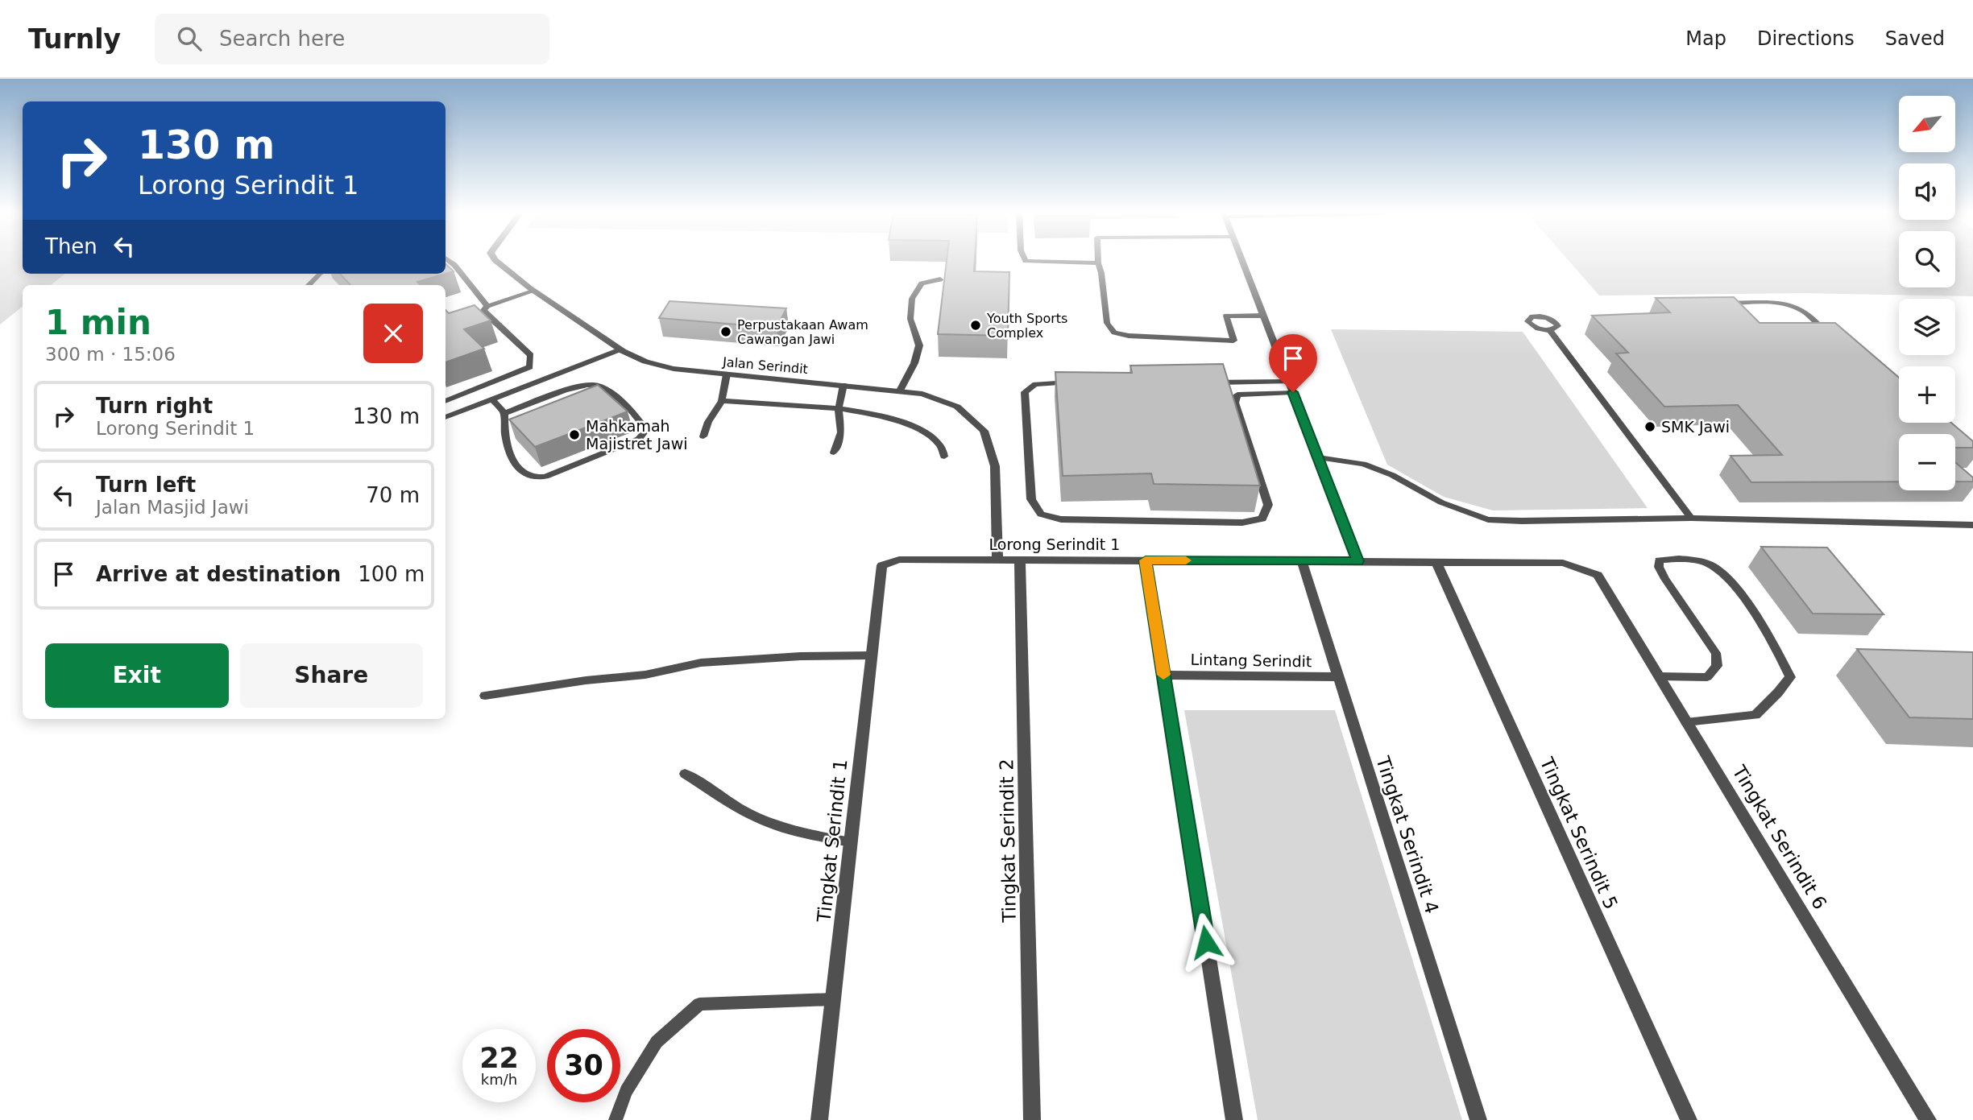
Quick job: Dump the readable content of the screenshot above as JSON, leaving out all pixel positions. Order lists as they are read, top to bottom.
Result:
{
  "streets": {
    "street": [
      "Jalan Serindit",
      "Lorong Serindit 1",
      "Lintang Serindit",
      "Tingkat Serindit 5",
      "Tingkat Serindit 4",
      "Tingkat Serindit 6",
      "Tingkat Serindit 1",
      "Tingkat Serindit 2"
    ]
  },
  "crossings": [
    ["Jalan Serindit", "Lorong Serindit 1"],
    ["Lorong Serindit 1", "Tingkat Serindit 5"],
    ["Lorong Serindit 1", "Tingkat Serindit 4"],
    ["Lorong Serindit 1", "Tingkat Serindit 6"],
    ["Lorong Serindit 1", "Tingkat Serindit 1"],
    ["Lorong Serindit 1", "Tingkat Serindit 2"],
    ["Lintang Serindit", "Tingkat Serindit 4"]
  ],
  "places": [
    "Youth Sports Complex",
    "Perpustakaan Awam Cawangan Jawi",
    "SMK Jawi",
    "Mahkamah Majistret Jawi"
  ],
  "north": "bottom left",
  "page": {
    "header": "Turnly",
    "search": "Search here",
    "nav": ["Map", "Directions", "Saved"],
    "map_buttons": ["+", "−"],
    "turn": ["130 m", "Lorong Serindit 1"],
    "then": "Then",
    "heading": ["1 min", "300 m · 15:06"],
    "list": [
      {
        "name": "Turn right",
        "note": "Lorong Serindit 1",
        "value": "130 m"
      },
      {
        "name": "Turn left",
        "note": "Jalan Masjid Jawi",
        "value": "70 m"
      },
      {
        "name": "Arrive at destination",
        "value": "100 m"
      }
    ],
    "buttons": ["Exit", "Share"],
    "speed": "22 km/h",
    "limit": "30"
  }
}
